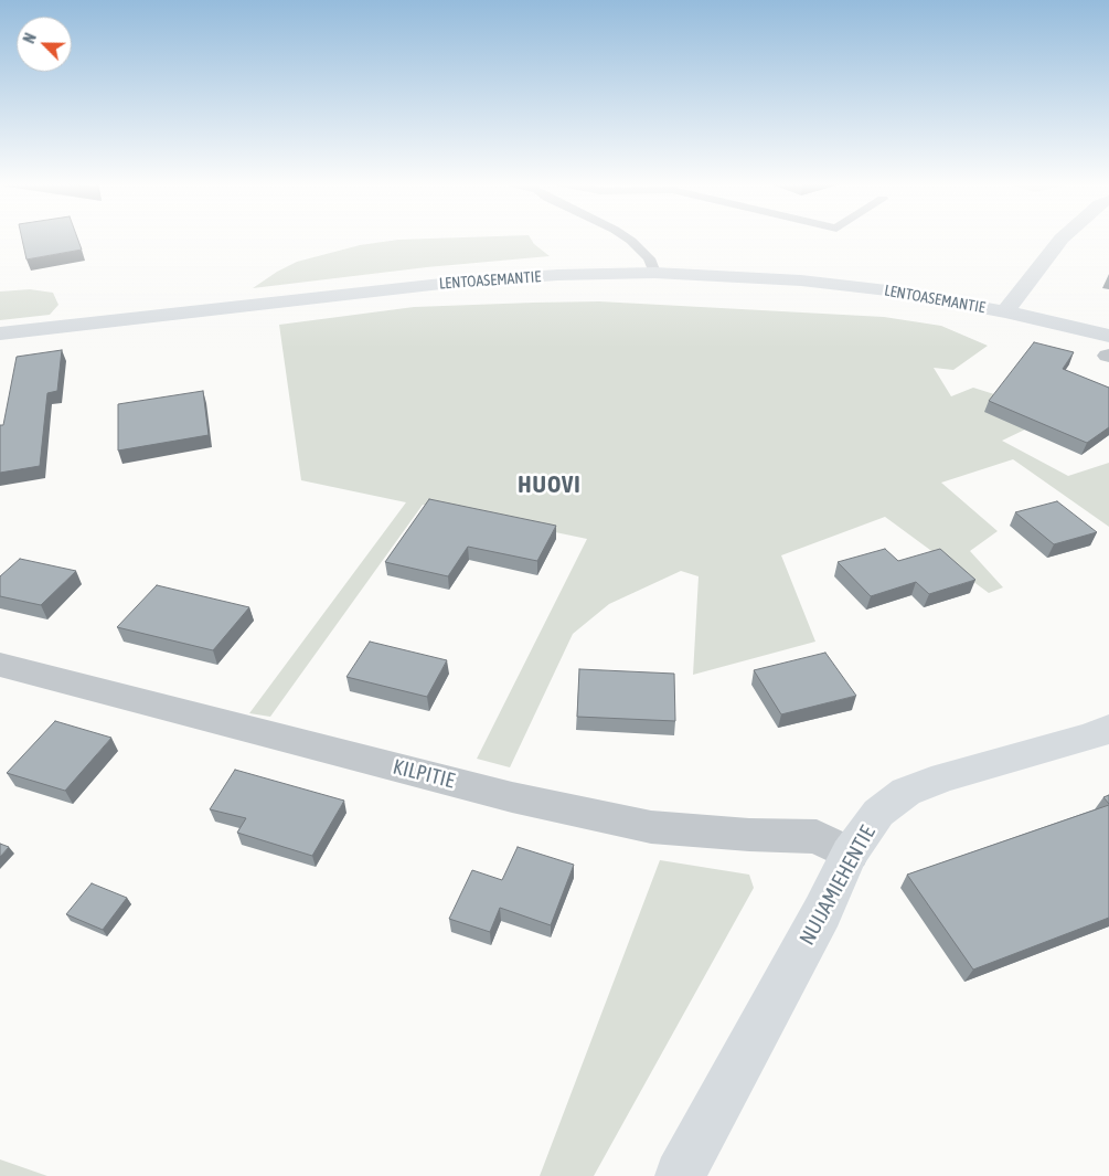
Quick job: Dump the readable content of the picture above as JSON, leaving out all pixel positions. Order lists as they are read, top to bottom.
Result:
{
  "streets": {
    "main road": ["LENTOASEMANTIE", "NUIJAMIEHENTIE"],
    "street": ["KILPITIE"]
  },
  "crossings": [
    ["KILPITIE", "NUIJAMIEHENTIE"]
  ],
  "districts": ["HUOVI"],
  "north": "top left"
}
